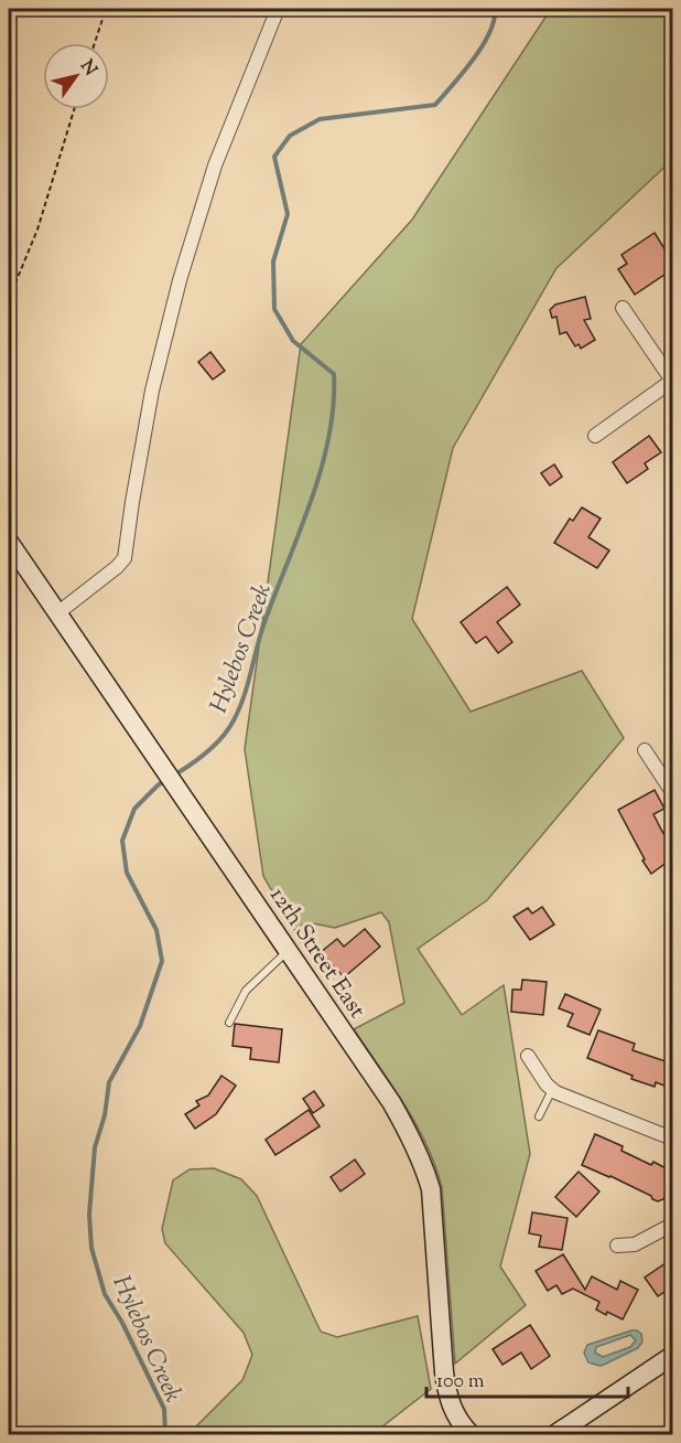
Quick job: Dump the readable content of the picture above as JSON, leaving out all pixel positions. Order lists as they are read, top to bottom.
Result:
{
  "streets": {
    "street": ["12th Street East"]
  },
  "water": ["Hylebos Creek"],
  "scale_bar": "100 m",
  "north": "top right"
}
